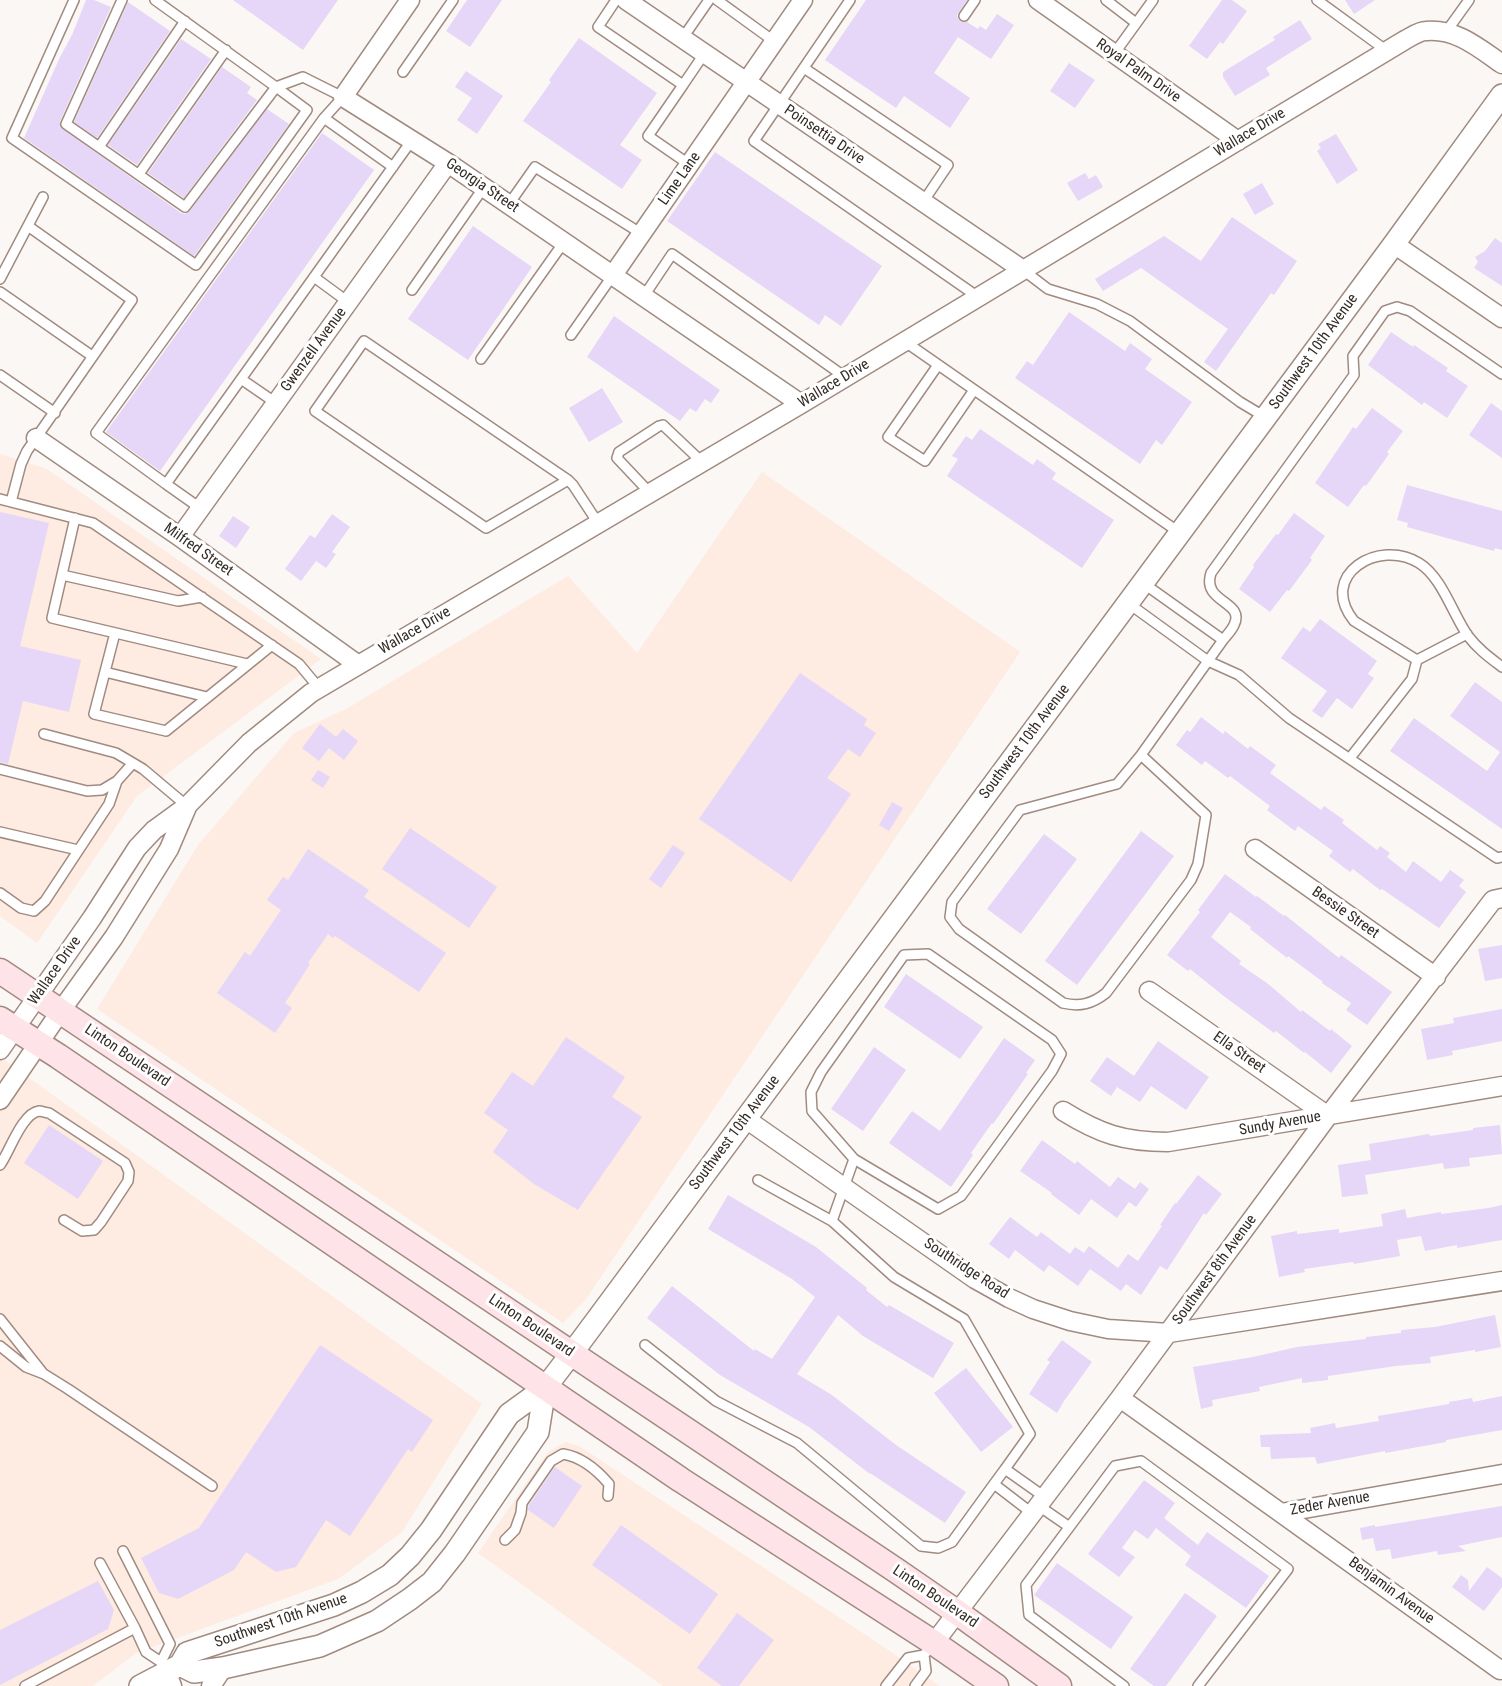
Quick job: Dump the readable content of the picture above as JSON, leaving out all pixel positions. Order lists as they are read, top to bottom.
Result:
{
  "streets": {
    "main road": ["Linton Boulevard"],
    "street": [
      "Royal Palm Drive",
      "Wallace Drive",
      "Poinsettia Drive",
      "Lime Lane",
      "Georgia Street",
      "Gwenzell Avenue",
      "Southwest 10th Avenue",
      "Milfred Street",
      "Bessie Street",
      "Ella Street",
      "Sundy Avenue",
      "Southridge Road",
      "Southwest 8th Avenue",
      "Zeder Avenue",
      "Benjamin Avenue"
    ]
  },
  "crossings": [
    ["Royal Palm Drive", "Wallace Drive"],
    ["Wallace Drive", "Poinsettia Drive"],
    ["Wallace Drive", "Georgia Street"],
    ["Wallace Drive", "Milfred Street"],
    ["Wallace Drive", "Linton Boulevard"],
    ["Poinsettia Drive", "Lime Lane"],
    ["Lime Lane", "Georgia Street"],
    ["Georgia Street", "Gwenzell Avenue"],
    ["Gwenzell Avenue", "Milfred Street"],
    ["Southwest 10th Avenue", "Linton Boulevard"],
    ["Southwest 10th Avenue", "Southridge Road"],
    ["Bessie Street", "Southwest 8th Avenue"],
    ["Ella Street", "Sundy Avenue"],
    ["Ella Street", "Southwest 8th Avenue"],
    ["Linton Boulevard", "Southwest 8th Avenue"],
    ["Sundy Avenue", "Southwest 8th Avenue"],
    ["Southridge Road", "Southwest 8th Avenue"],
    ["Southwest 8th Avenue", "Zeder Avenue"],
    ["Zeder Avenue", "Benjamin Avenue"]
  ]
}
